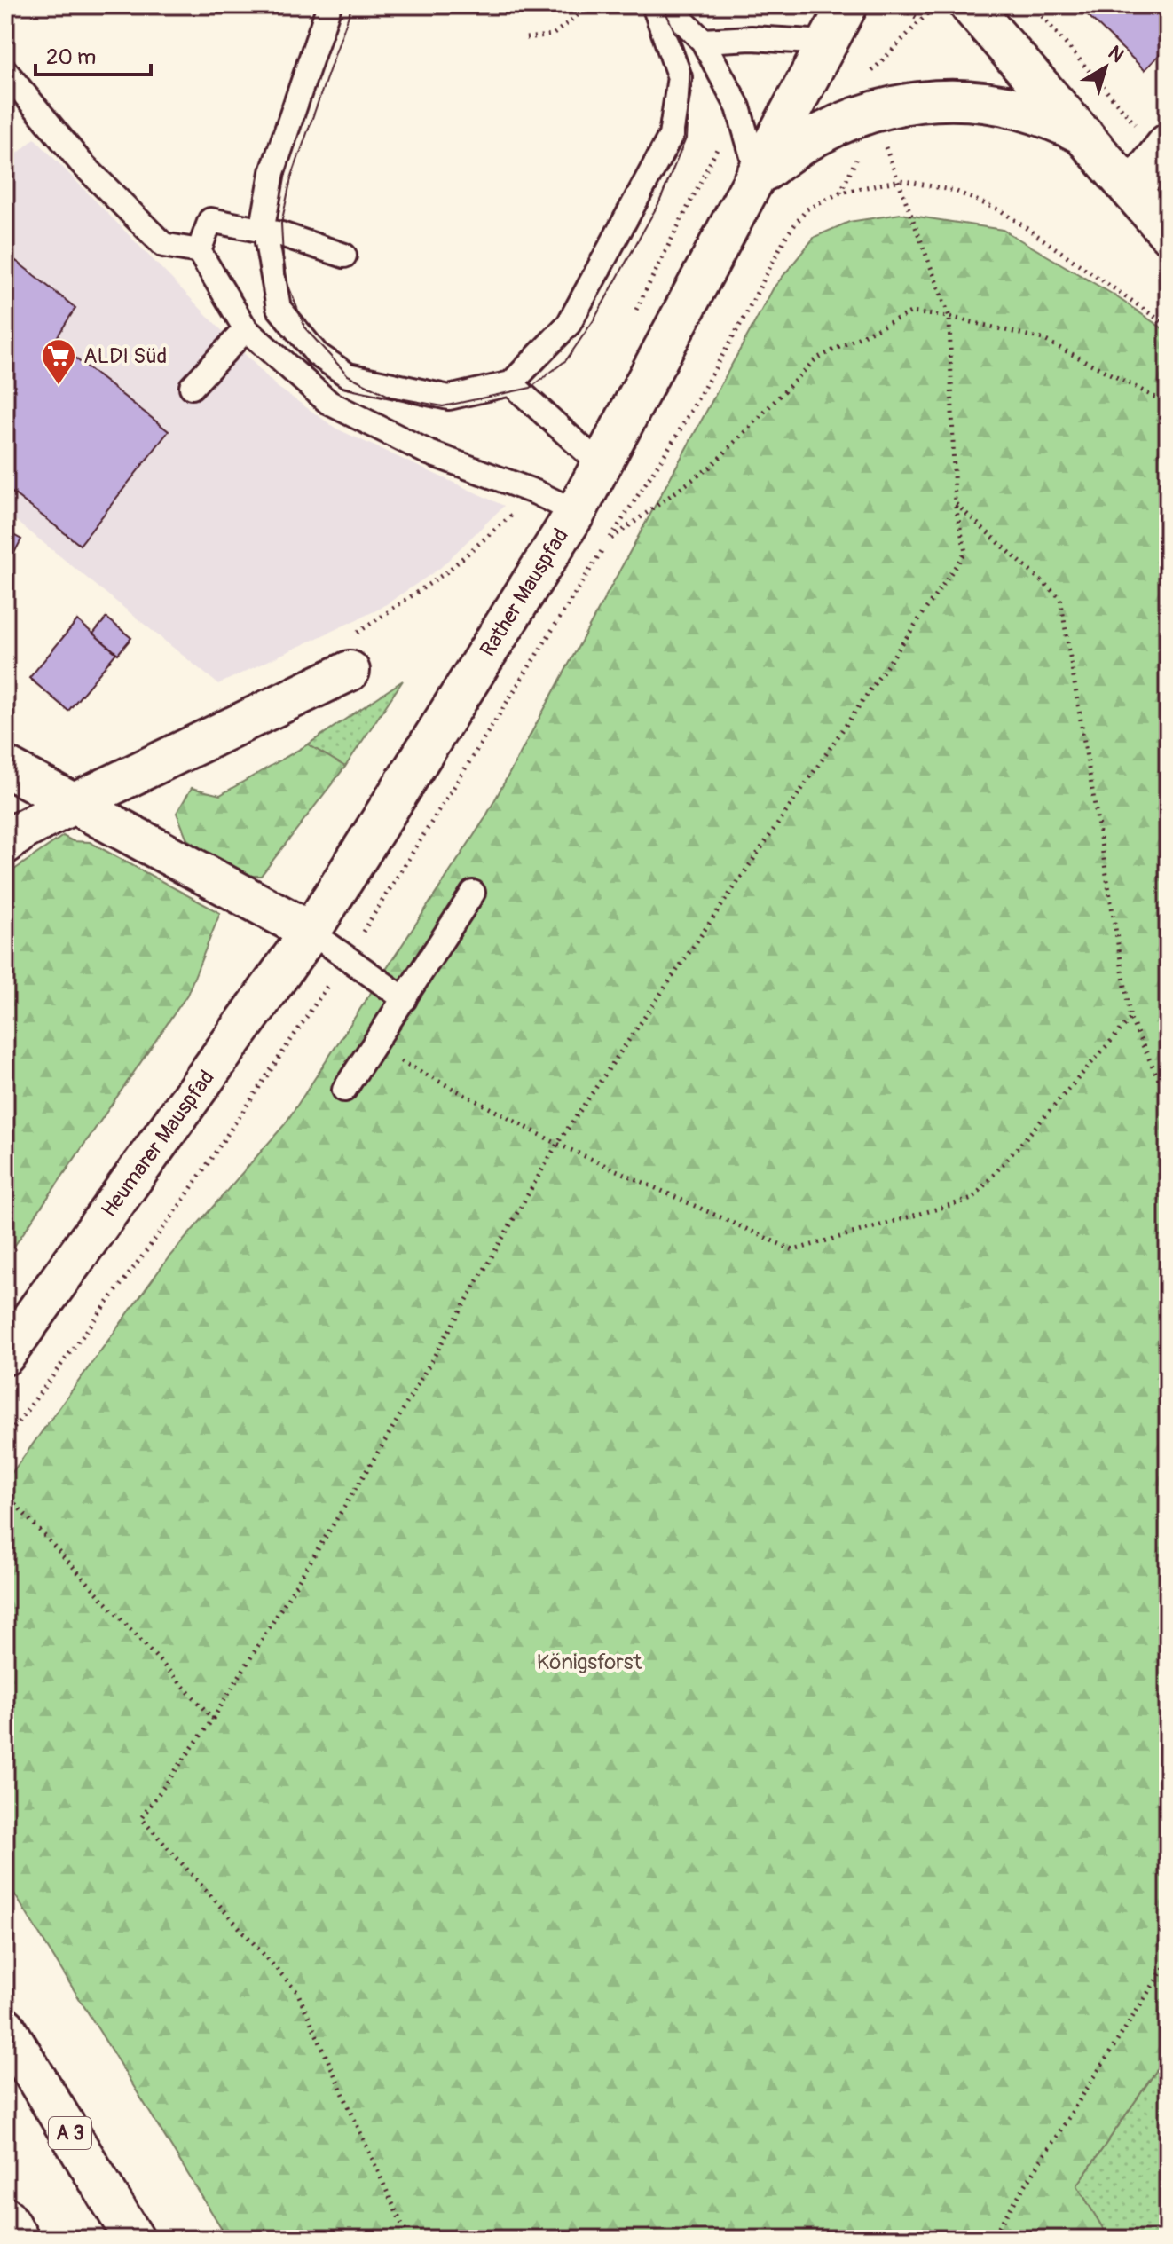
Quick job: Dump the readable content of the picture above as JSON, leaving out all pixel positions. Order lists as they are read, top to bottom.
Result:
{
  "streets": {
    "main road": ["Rather Mauspfad", "Heumarer Mauspfad", "A 3"]
  },
  "crossings": [
    ["Rather Mauspfad", "Heumarer Mauspfad"]
  ],
  "parks": ["Königsforst"],
  "places": {
    "supermarket": ["ALDI Süd"]
  },
  "scale_bar": "20 m",
  "north": "top right"
}
